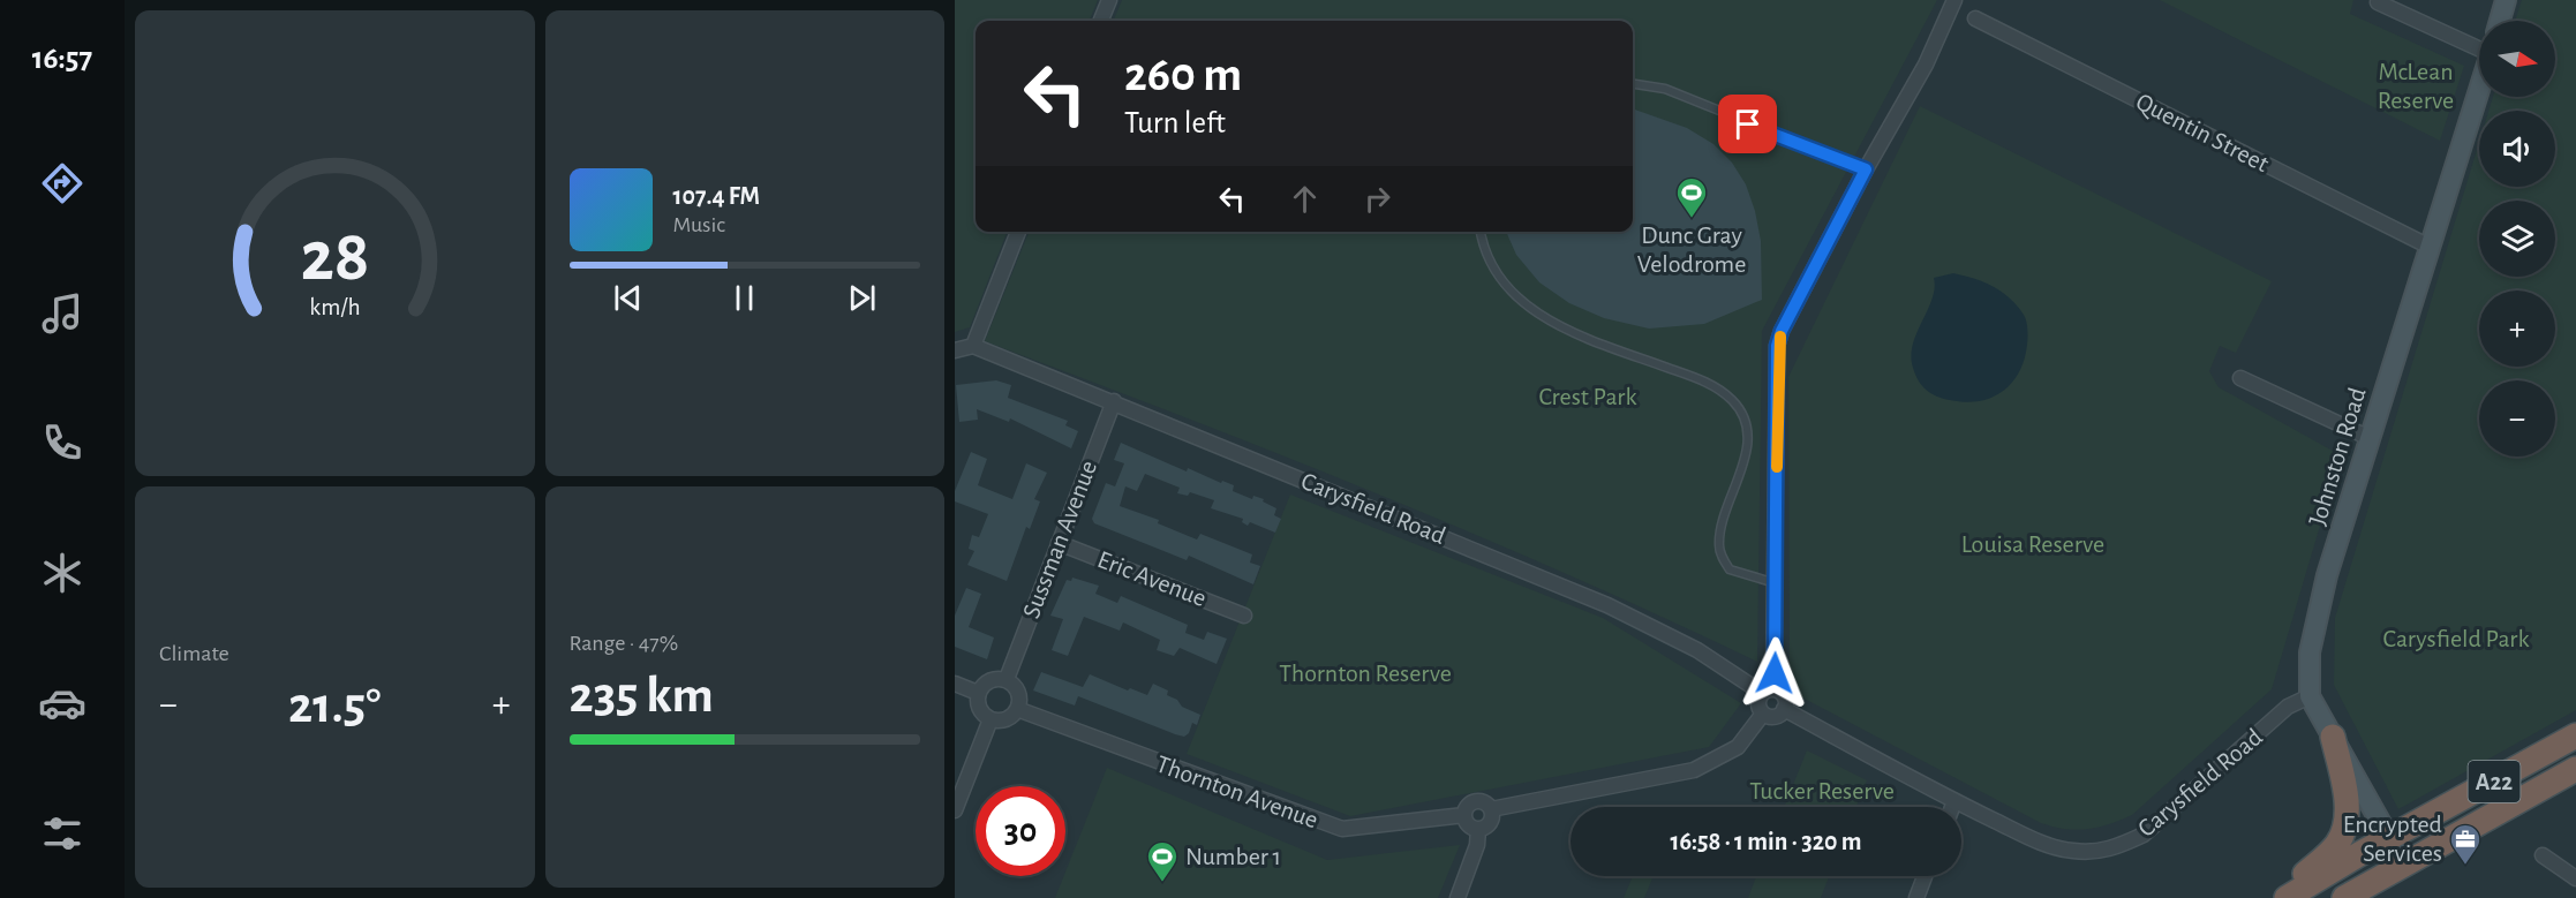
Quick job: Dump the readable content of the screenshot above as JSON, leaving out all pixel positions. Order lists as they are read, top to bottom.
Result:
{
  "streets": {
    "highway": ["A22"],
    "street": [
      "Quentin Street",
      "Johnston Road",
      "Carysfield Road",
      "Sussman Avenue",
      "Eric Avenue",
      "Thornton Avenue"
    ]
  },
  "crossings": [
    ["Quentin Street", "Johnston Road"],
    ["Johnston Road", "Carysfield Road"],
    ["Johnston Road", "A22"],
    ["Carysfield Road", "Sussman Avenue"],
    ["Carysfield Road", "Thornton Avenue"],
    ["Sussman Avenue", "Eric Avenue"],
    ["Sussman Avenue", "Thornton Avenue"]
  ],
  "parks": [
    "McLean Reserve",
    "Crest Park",
    "Louisa Reserve",
    "Carysfield Park",
    "Thornton Reserve",
    "Tucker Reserve"
  ],
  "places": {
    "sports": ["Dunc Gray Velodrome", "Number 1"],
    "office": ["Encrypted Services"]
  },
  "north": "right",
  "page": {
    "tabs": "16:57",
    "map_buttons": ["+", "−"],
    "turn": ["260 m", "Turn left"],
    "song": ["107.4 FM", "Music"],
    "tile": [
      "Climate",
      ["Range · 47%", "235 km"]
    ],
    "heat": ["−", "21.5°", "+"],
    "limit": "30",
    "trip": "16:58 · 1 min · 320 m",
    "gauge": ["28", "km/h"]
  }
}
